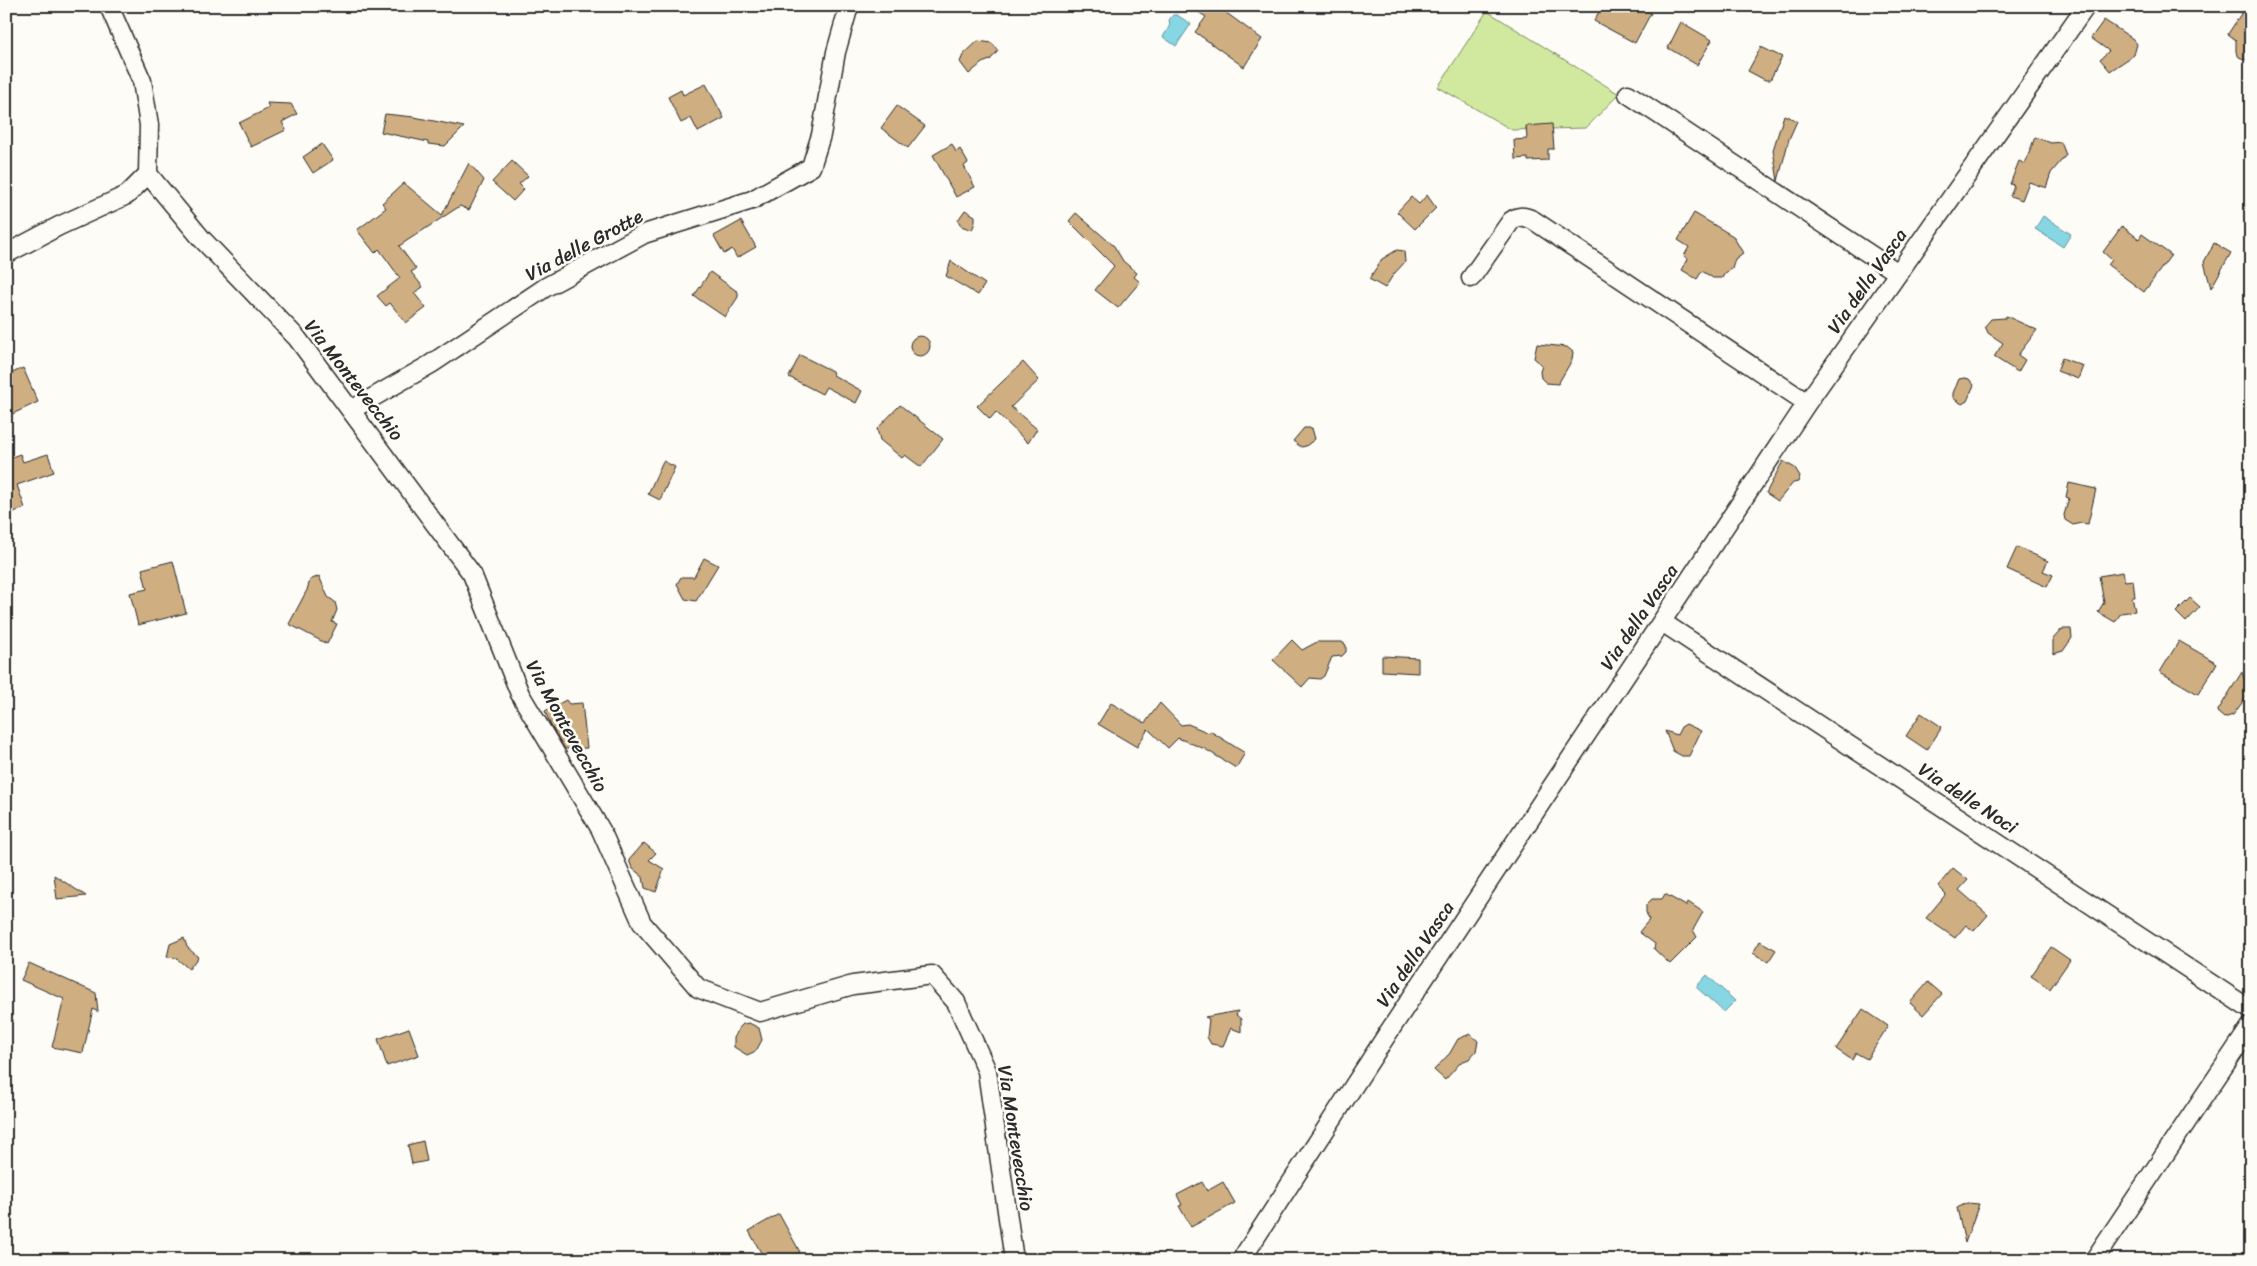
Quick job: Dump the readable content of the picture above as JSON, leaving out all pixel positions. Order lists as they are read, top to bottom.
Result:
{
  "streets": {
    "street": [
      "Via delle Grotte",
      "Via della Vasca",
      "Via Montevecchio",
      "Via delle Noci"
    ]
  },
  "crossings": [
    ["Via delle Grotte", "Via Montevecchio"],
    ["Via della Vasca", "Via delle Noci"]
  ]
}
